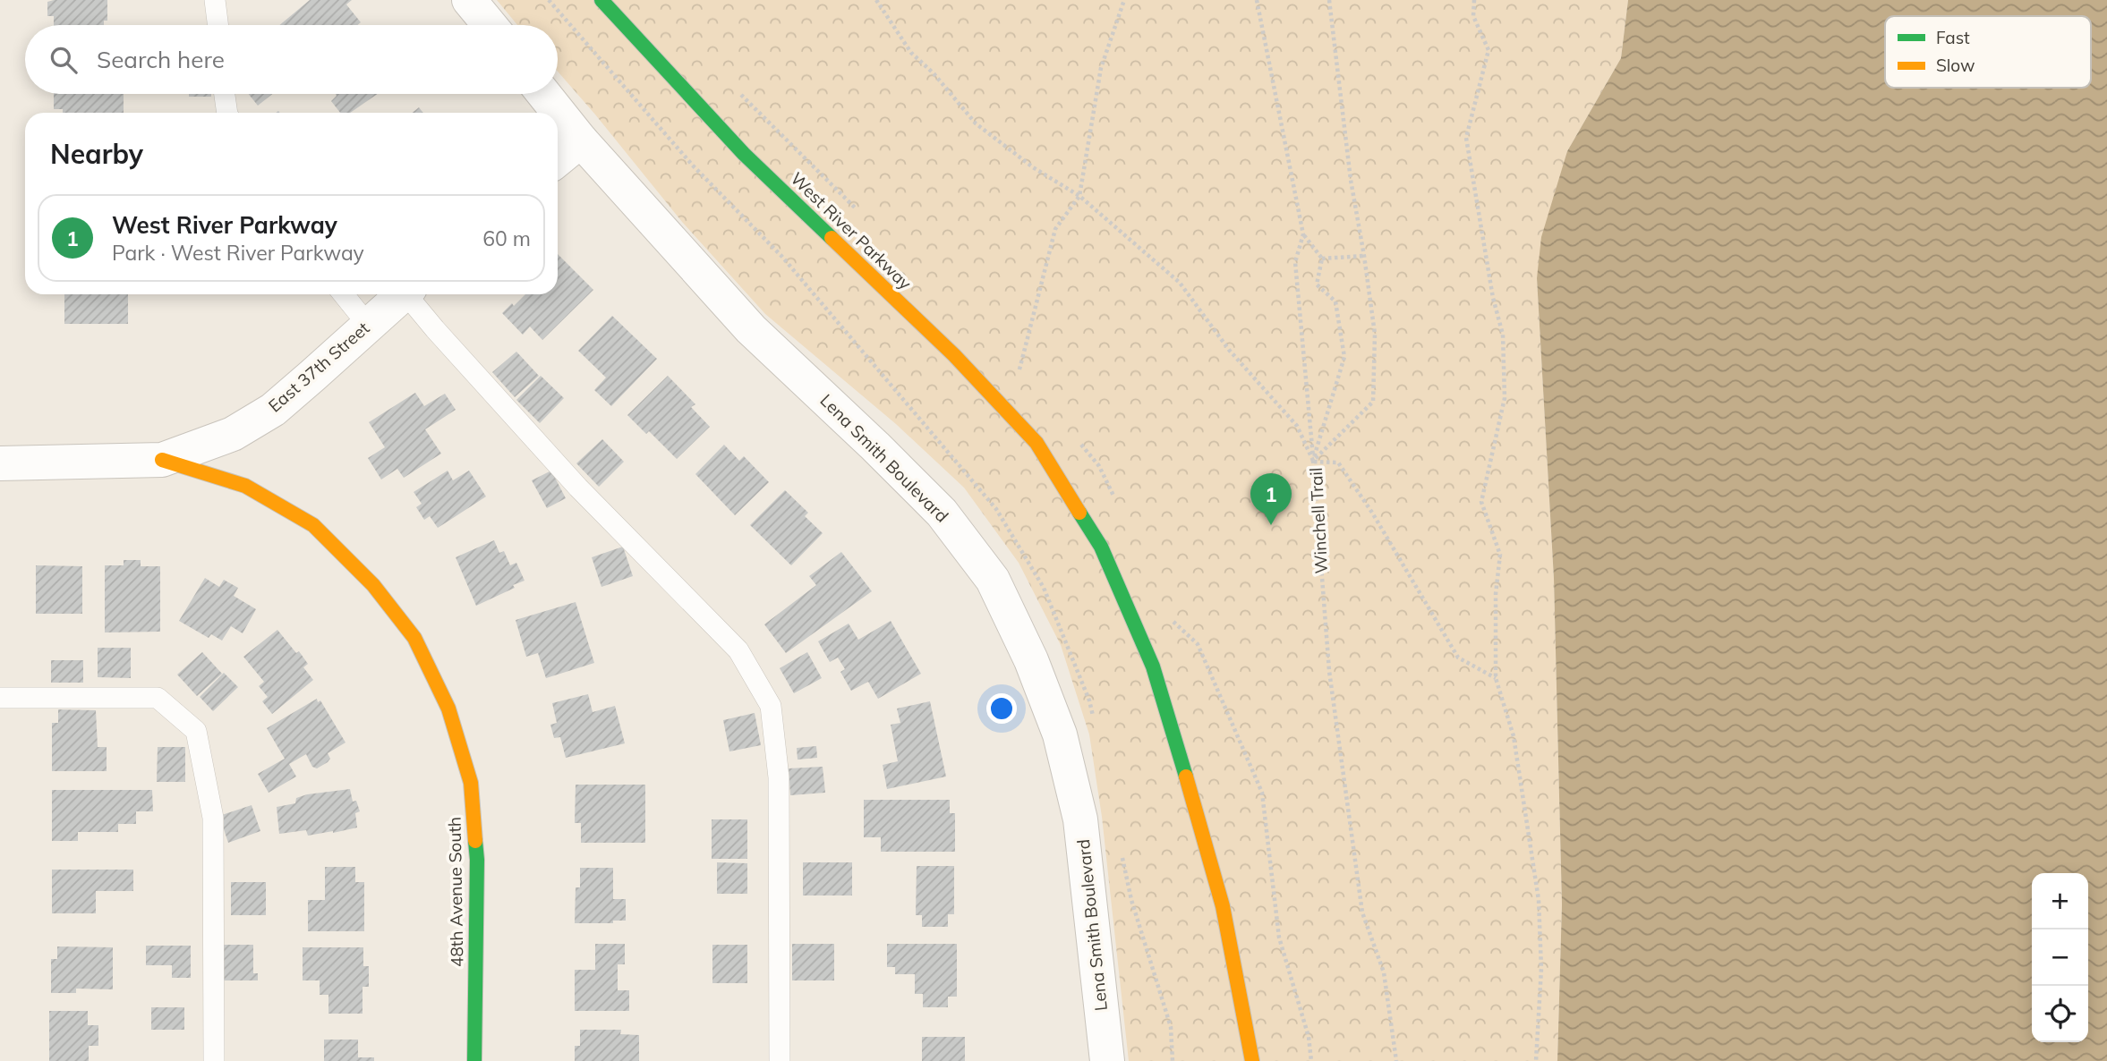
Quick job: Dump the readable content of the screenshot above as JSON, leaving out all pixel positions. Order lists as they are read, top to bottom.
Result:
{
  "streets": {
    "street": [
      "West River Parkway",
      "East 37th Street",
      "Lena Smith Boulevard",
      "48th Avenue South"
    ],
    "path": ["Winchell Trail"]
  },
  "crossings": [
    ["East 37th Street", "48th Avenue South"]
  ],
  "legend": ["Fast", "Slow"],
  "page": {
    "search": "Search here",
    "heading": "Nearby",
    "list": [
      {
        "mark": "1",
        "name": "West River Parkway",
        "note": "Park · West River Parkway",
        "value": "60 m"
      }
    ],
    "pins": "1",
    "map_buttons": ["+", "−"]
  }
}
